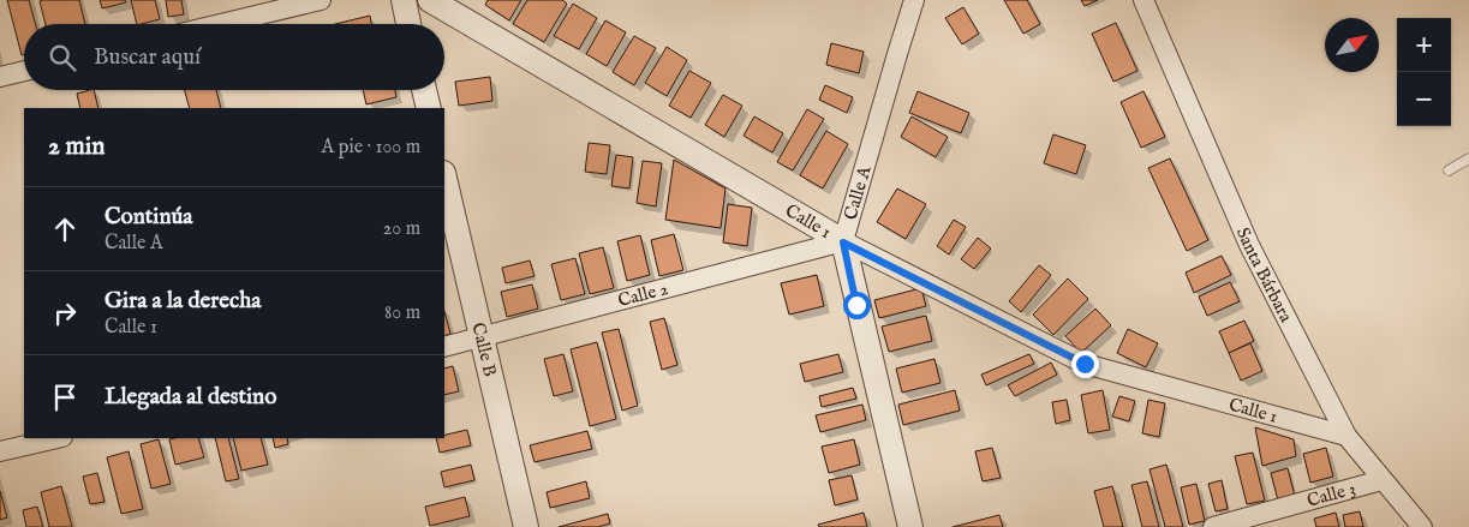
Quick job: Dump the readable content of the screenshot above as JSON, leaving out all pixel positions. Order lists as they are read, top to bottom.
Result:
{
  "streets": {
    "street": [
      "Calle A",
      "Calle 1",
      "Santa Bárbara",
      "Calle 2",
      "Calle B",
      "Calle 3"
    ]
  },
  "crossings": [
    ["Calle A", "Calle 1"],
    ["Calle A", "Calle 2"],
    ["Calle 1", "Santa Bárbara"],
    ["Calle 1", "Calle 2"],
    ["Santa Bárbara", "Calle 3"],
    ["Calle 2", "Calle B"]
  ],
  "north": "top right",
  "page": {
    "map_buttons": ["+", "−"],
    "search": "Buscar aquí",
    "heading": ["2 min", "A pie · 100 m"],
    "list": [
      ["Continúa", "Calle A", "20 m"],
      ["Gira a la derecha", "Calle 1", "80 m"],
      "Llegada al destino"
    ]
  }
}
